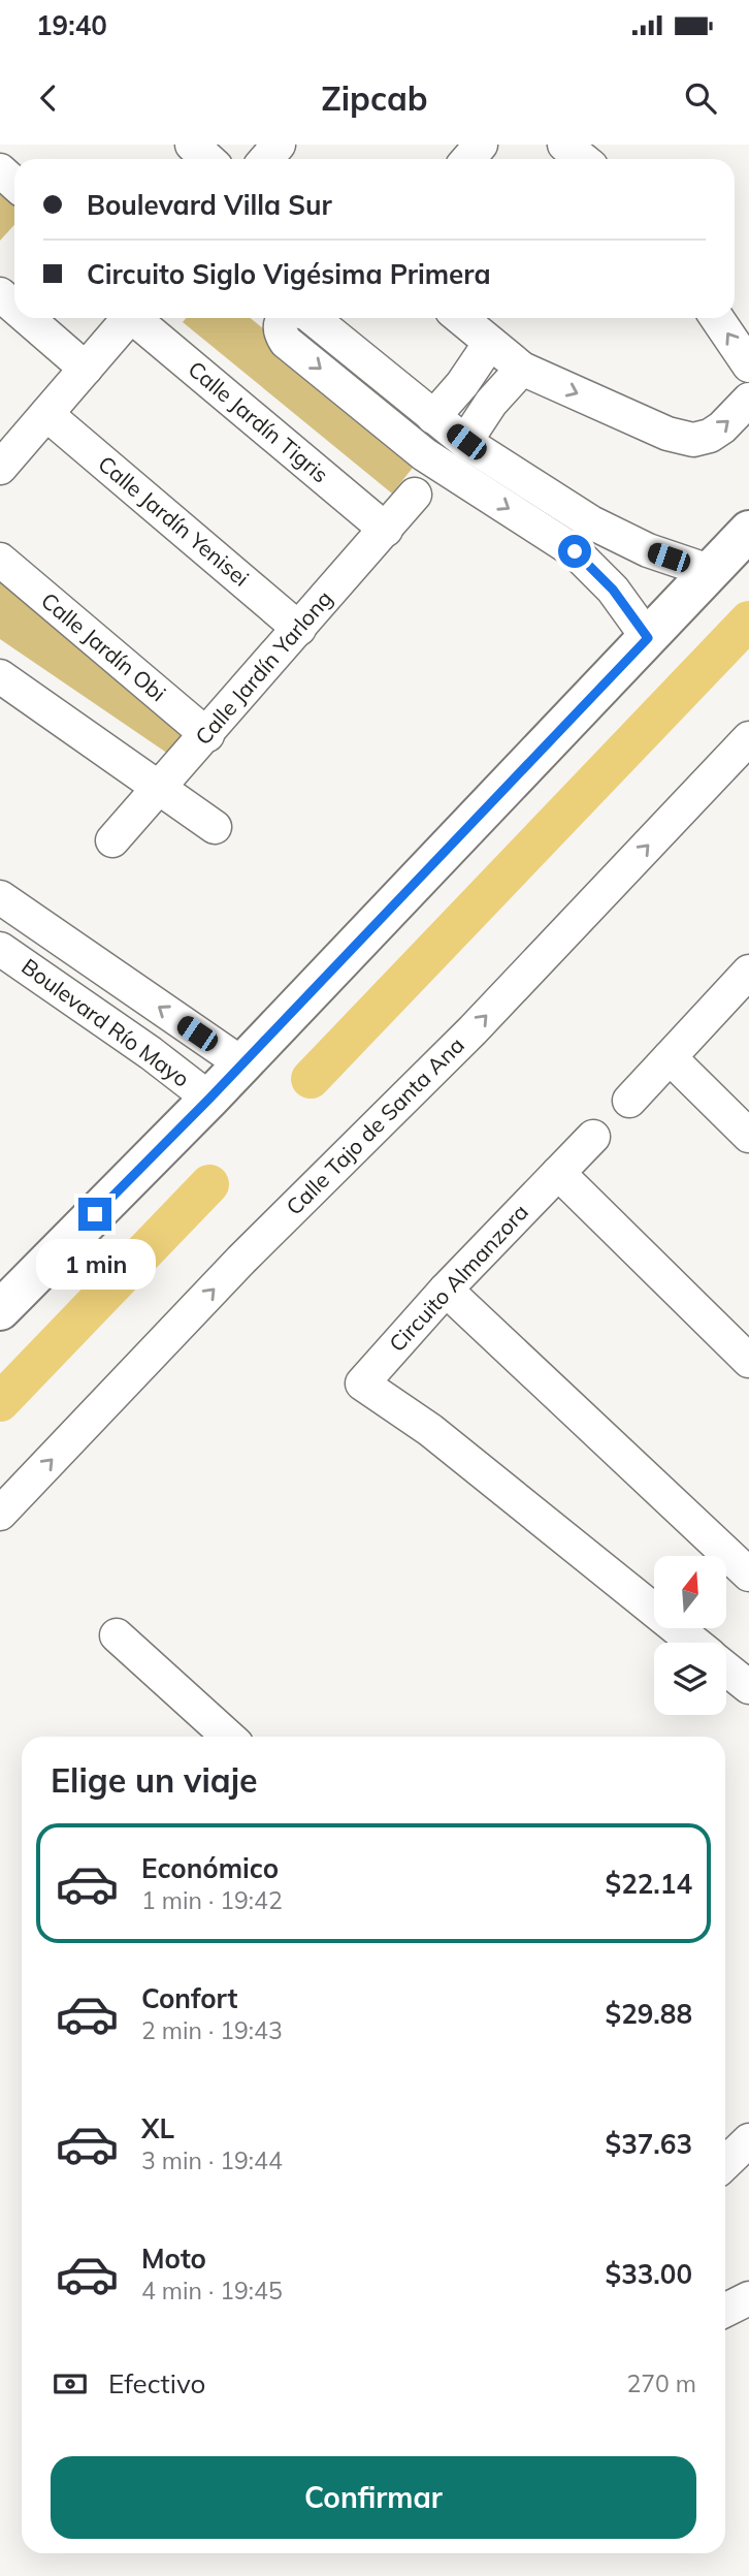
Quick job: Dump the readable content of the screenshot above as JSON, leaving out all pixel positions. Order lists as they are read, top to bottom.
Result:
{
  "streets": {
    "street": [
      "Calle Jardín Tigris",
      "Calle Jardín Yenisei",
      "Calle Jardín Obi",
      "Calle Jardín Yarlong",
      "Boulevard Río Mayo",
      "Calle Tajo de Santa Ana",
      "Circuito Almanzora"
    ]
  },
  "crossings": [
    ["Calle Jardín Tigris", "Calle Jardín Yarlong"],
    ["Calle Jardín Yenisei", "Calle Jardín Yarlong"],
    ["Calle Jardín Obi", "Calle Jardín Yarlong"]
  ],
  "one_way": ["Calle Tajo de Santa Ana"],
  "north": "top",
  "page": {
    "status": "19:40",
    "header": "Zipcab",
    "banner": ["Boulevard Villa Sur", "Circuito Siglo Vigésima Primera"],
    "bubble": "1 min",
    "heading": "Elige un viaje",
    "list": [
      {
        "name": "Económico",
        "note": "1 min · 19:42",
        "value": "$22.14"
      },
      {
        "name": "Confort",
        "note": "2 min · 19:43",
        "value": "$29.88"
      },
      {
        "name": "XL",
        "note": "3 min · 19:44",
        "value": "$37.63"
      },
      {
        "name": "Moto",
        "note": "4 min · 19:45",
        "value": "$33.00"
      }
    ],
    "pay": ["Efectivo", "270 m"],
    "buttons": "Confirmar"
  }
}
